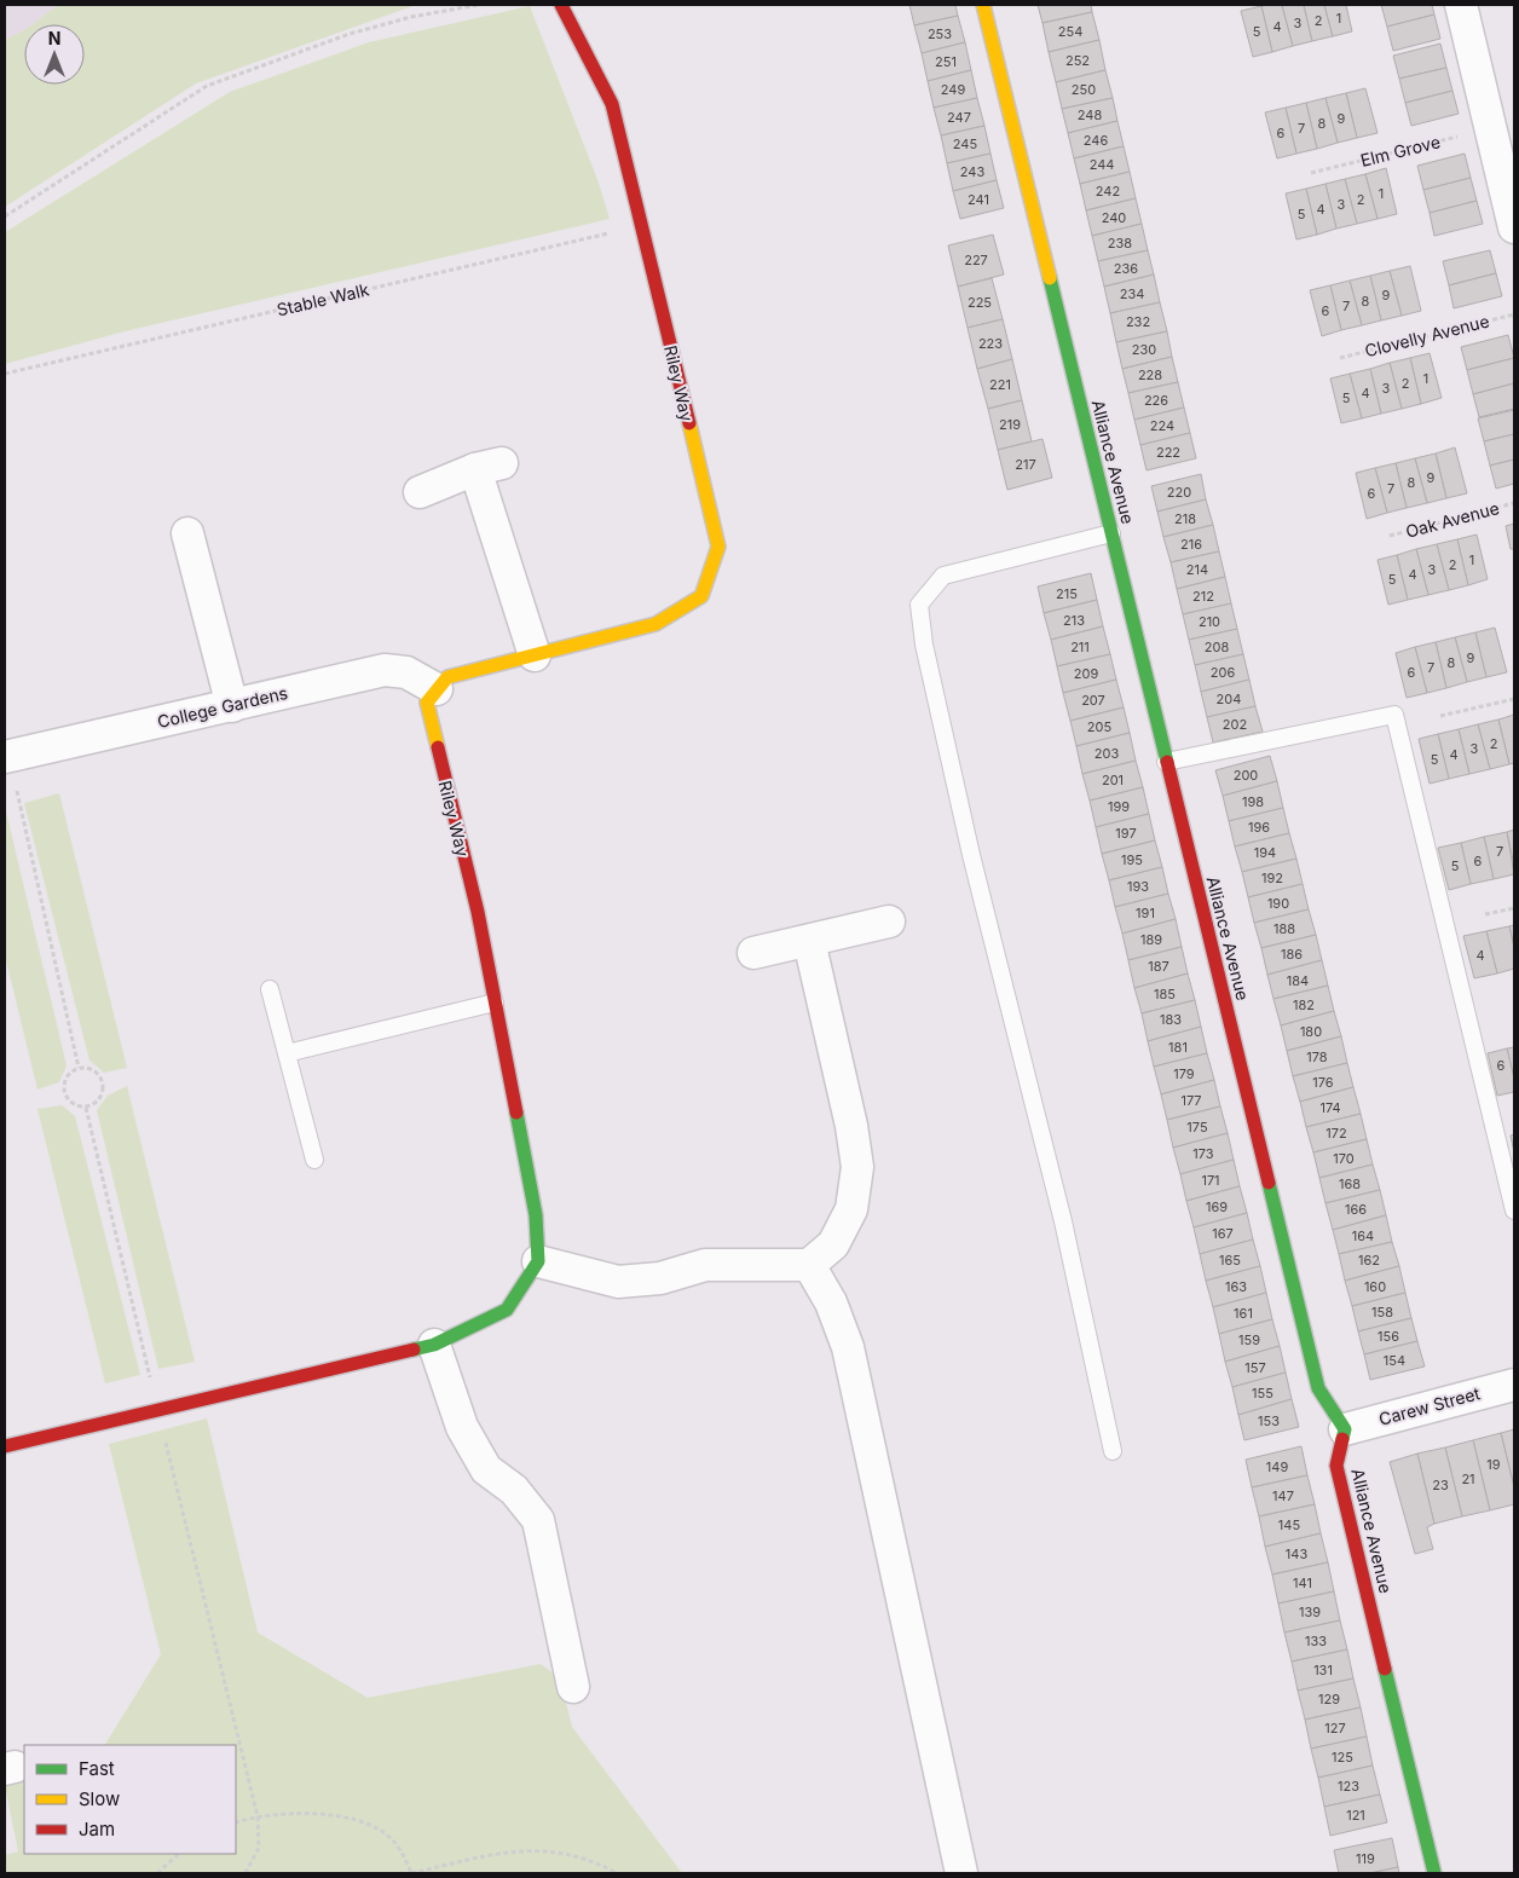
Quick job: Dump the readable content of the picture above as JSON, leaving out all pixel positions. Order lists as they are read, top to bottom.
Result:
{
  "streets": {
    "street": [
      "Riley Way",
      "Alliance Avenue",
      "College Gardens",
      "Carew Street"
    ],
    "path": [
      "Elm Grove",
      "Stable Walk",
      "Clovelly Avenue",
      "Oak Avenue"
    ]
  },
  "crossings": [
    ["Stable Walk", "Riley Way"],
    ["Riley Way", "College Gardens"],
    ["Alliance Avenue", "Carew Street"]
  ],
  "house_numbers": [
    "1",
    "2",
    "3",
    "4",
    "254",
    "5",
    "253",
    "252",
    "251",
    "249",
    "250",
    "248",
    "247",
    "9",
    "8",
    "7",
    "6",
    "246",
    "245",
    "244",
    "243",
    "242",
    "1",
    "241",
    "2",
    "3",
    "4",
    "5",
    "240",
    "238",
    "227",
    "236",
    "234",
    "9",
    "8",
    "225",
    "7",
    "6",
    "232",
    "223",
    "230",
    "228",
    "1",
    "2",
    "221",
    "3",
    "4",
    "5",
    "226",
    "219",
    "224",
    "222",
    "217",
    "9",
    "8",
    "7",
    "220",
    "6",
    "218",
    "216",
    "1",
    "2",
    "214",
    "3",
    "4",
    "5",
    "215",
    "212",
    "213",
    "210",
    "211",
    "208",
    "9",
    "8",
    "7",
    "206",
    "6",
    "209",
    "204",
    "207",
    "202",
    "205",
    "2",
    "3",
    "203",
    "4",
    "5",
    "200",
    "201",
    "198",
    "199",
    "196",
    "197",
    "7",
    "194",
    "195",
    "6",
    "5",
    "192",
    "193",
    "190",
    "191",
    "188",
    "189",
    "186",
    "4",
    "187",
    "184",
    "185",
    "182",
    "183",
    "180",
    "181",
    "178",
    "6",
    "179",
    "176",
    "177",
    "174",
    "175",
    "172",
    "173",
    "170",
    "171",
    "168",
    "169",
    "166",
    "167",
    "164",
    "165",
    "162",
    "163",
    "160",
    "158",
    "161",
    "156",
    "159",
    "154",
    "157",
    "155",
    "153",
    "19",
    "149",
    "21",
    "23",
    "147",
    "145",
    "143",
    "141",
    "139",
    "133",
    "131",
    "129",
    "127",
    "125",
    "123",
    "121",
    "119"
  ],
  "legend": ["Fast", "Slow", "Jam"],
  "north": "top"
}
